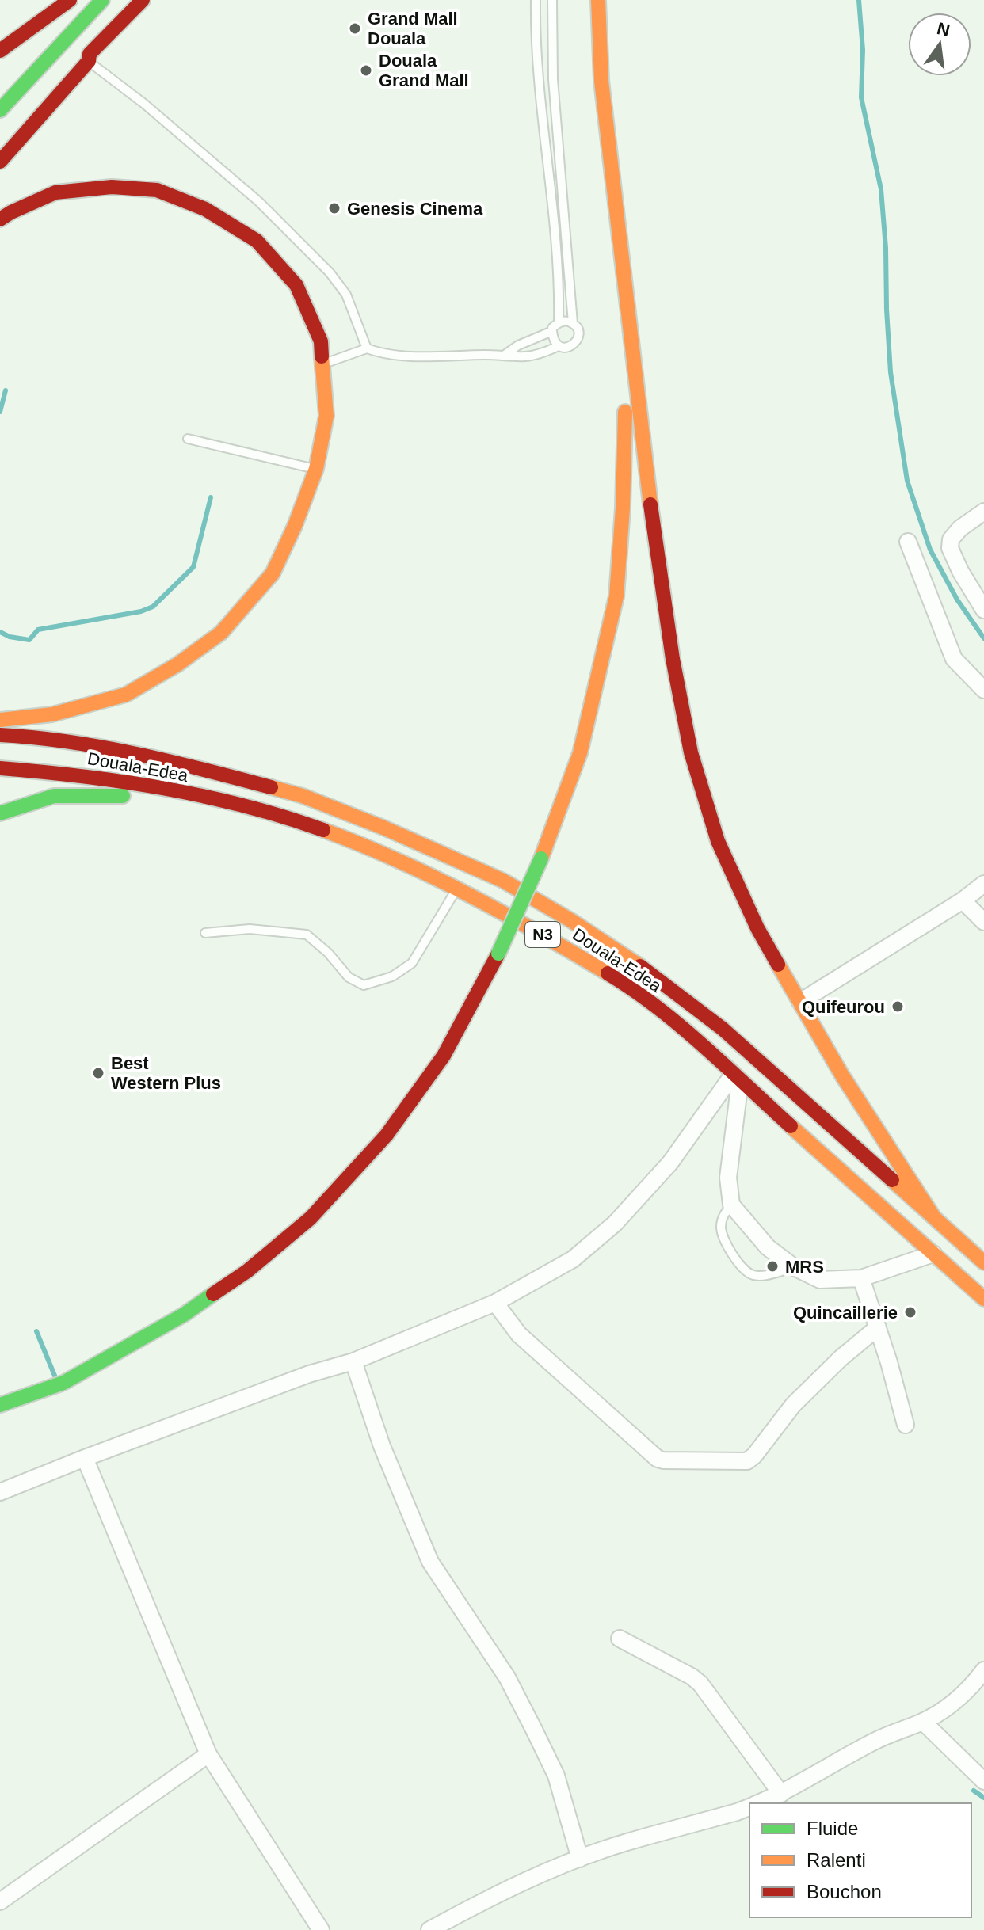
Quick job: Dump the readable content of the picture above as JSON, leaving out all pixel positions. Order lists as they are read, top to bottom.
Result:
{
  "streets": {
    "highway": ["Douala-Edea", "N3"]
  },
  "places": [
    "Grand Mall Douala",
    "Douala Grand Mall",
    "Genesis Cinema",
    "Quifeurou",
    "Best Western Plus",
    "MRS",
    "Quincaillerie"
  ],
  "legend": ["Fluide", "Ralenti", "Bouchon"],
  "north": "top"
}
